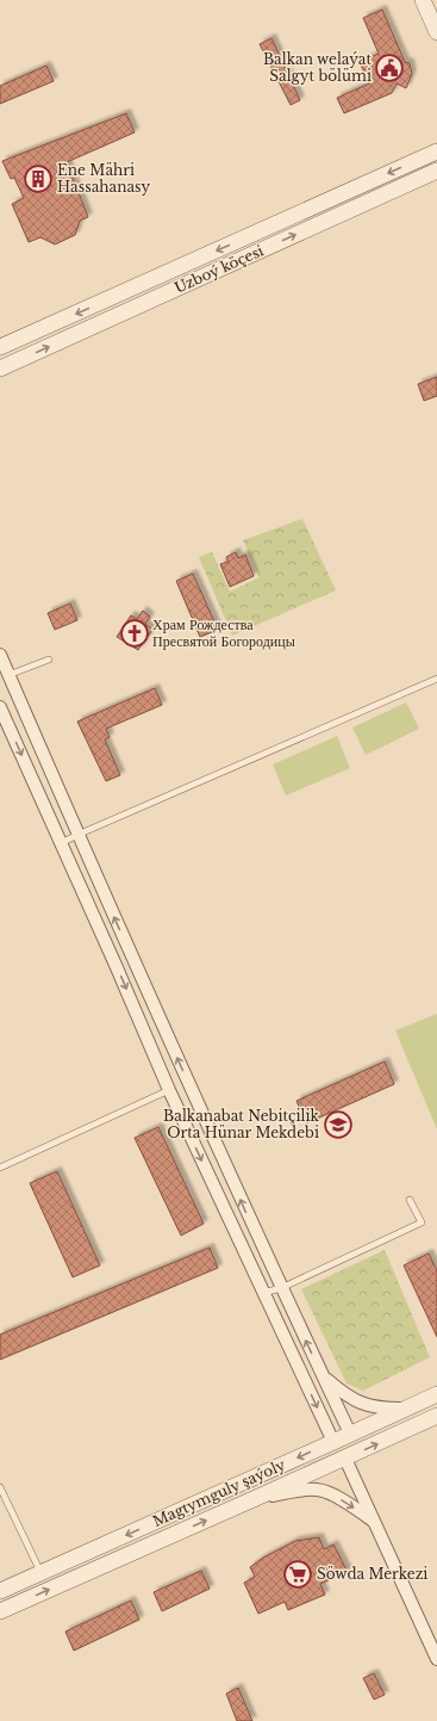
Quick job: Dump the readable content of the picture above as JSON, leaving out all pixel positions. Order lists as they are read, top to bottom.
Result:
{
  "streets": {
    "street": ["Uzboý köçesi", "Magtymguly şaýoly"]
  },
  "places": {
    "public building": ["Balkan welaýat Salgyt bölümi"],
    "building": ["Ene Mähri Hassahanasy"],
    "church": ["Храм Рождества Пресвятой Богородицы"],
    "school or university": ["Balkanabat Nebitçilik Orta Hünar Mekdebi"],
    "supermarket": ["Söwda Merkezi"]
  }
}
